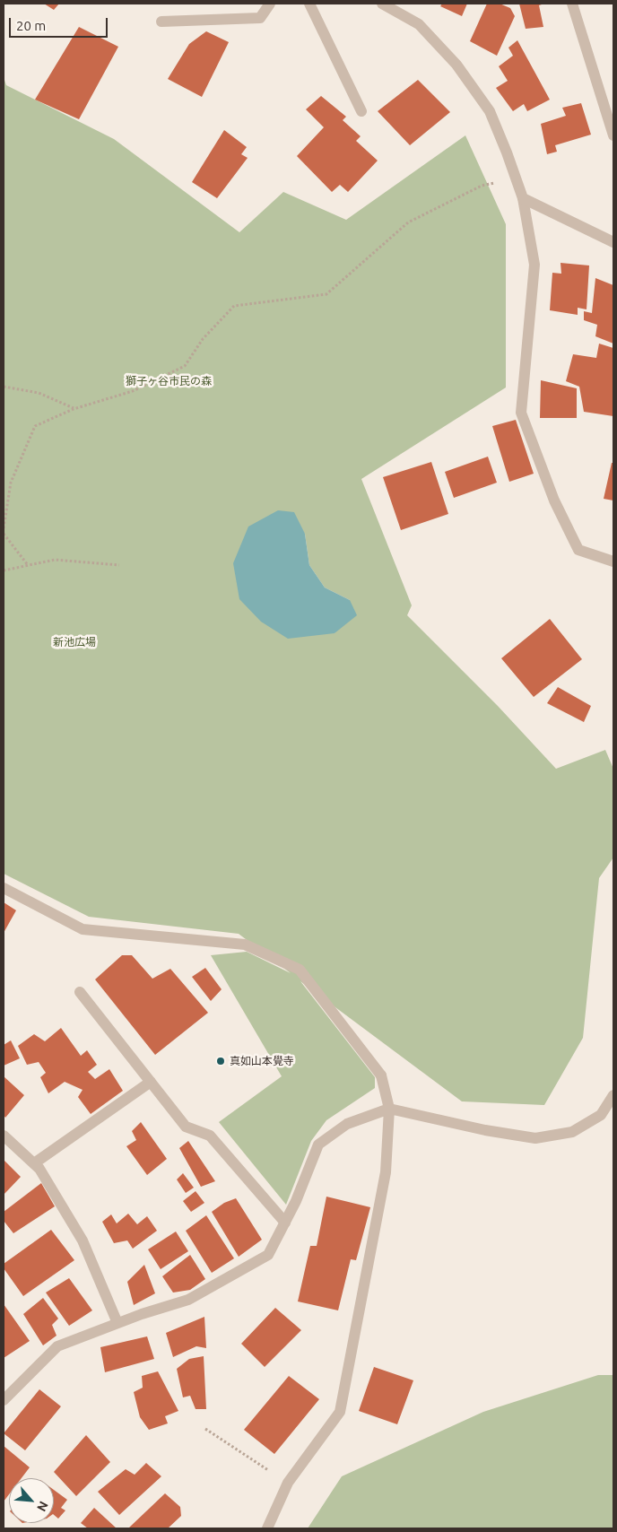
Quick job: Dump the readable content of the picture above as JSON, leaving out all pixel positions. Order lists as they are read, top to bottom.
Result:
{
  "parks": ["獅子ヶ谷市民の森", "新池広場"],
  "places": ["真如山本覺寺"],
  "scale_bar": "20 m",
  "north": "bottom right"
}
